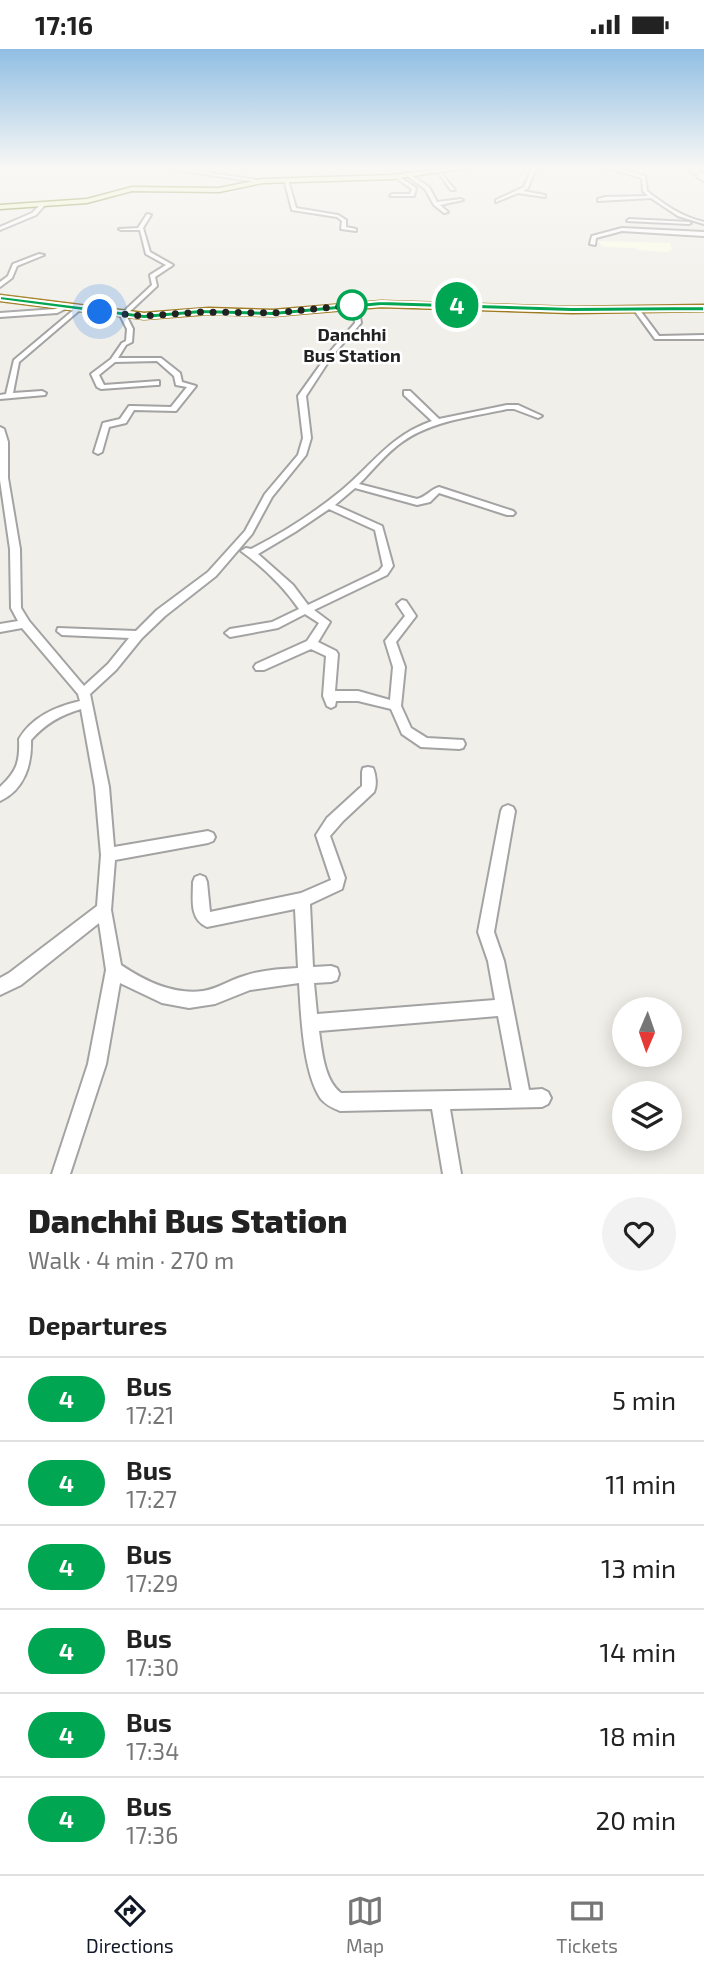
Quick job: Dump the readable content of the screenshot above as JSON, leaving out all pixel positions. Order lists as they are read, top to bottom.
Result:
{
  "places": ["Danchhi Bus Station"],
  "lines": ["bus line 4"],
  "north": "bottom",
  "page": {
    "status": "17:16",
    "on_map": "4",
    "heading": [
      ["Danchhi Bus Station", "Walk · 4 min · 270 m"],
      "Departures"
    ],
    "list": [
      {
        "mark": "4",
        "name": "Bus",
        "note": "17:21",
        "value": "5 min"
      },
      {
        "mark": "4",
        "name": "Bus",
        "note": "17:27",
        "value": "11 min"
      },
      {
        "mark": "4",
        "name": "Bus",
        "note": "17:29",
        "value": "13 min"
      },
      {
        "mark": "4",
        "name": "Bus",
        "note": "17:30",
        "value": "14 min"
      },
      {
        "mark": "4",
        "name": "Bus",
        "note": "17:34",
        "value": "18 min"
      },
      {
        "mark": "4",
        "name": "Bus",
        "note": "17:36",
        "value": "20 min"
      }
    ],
    "tabs": ["Directions", "Map", "Tickets"]
  }
}
